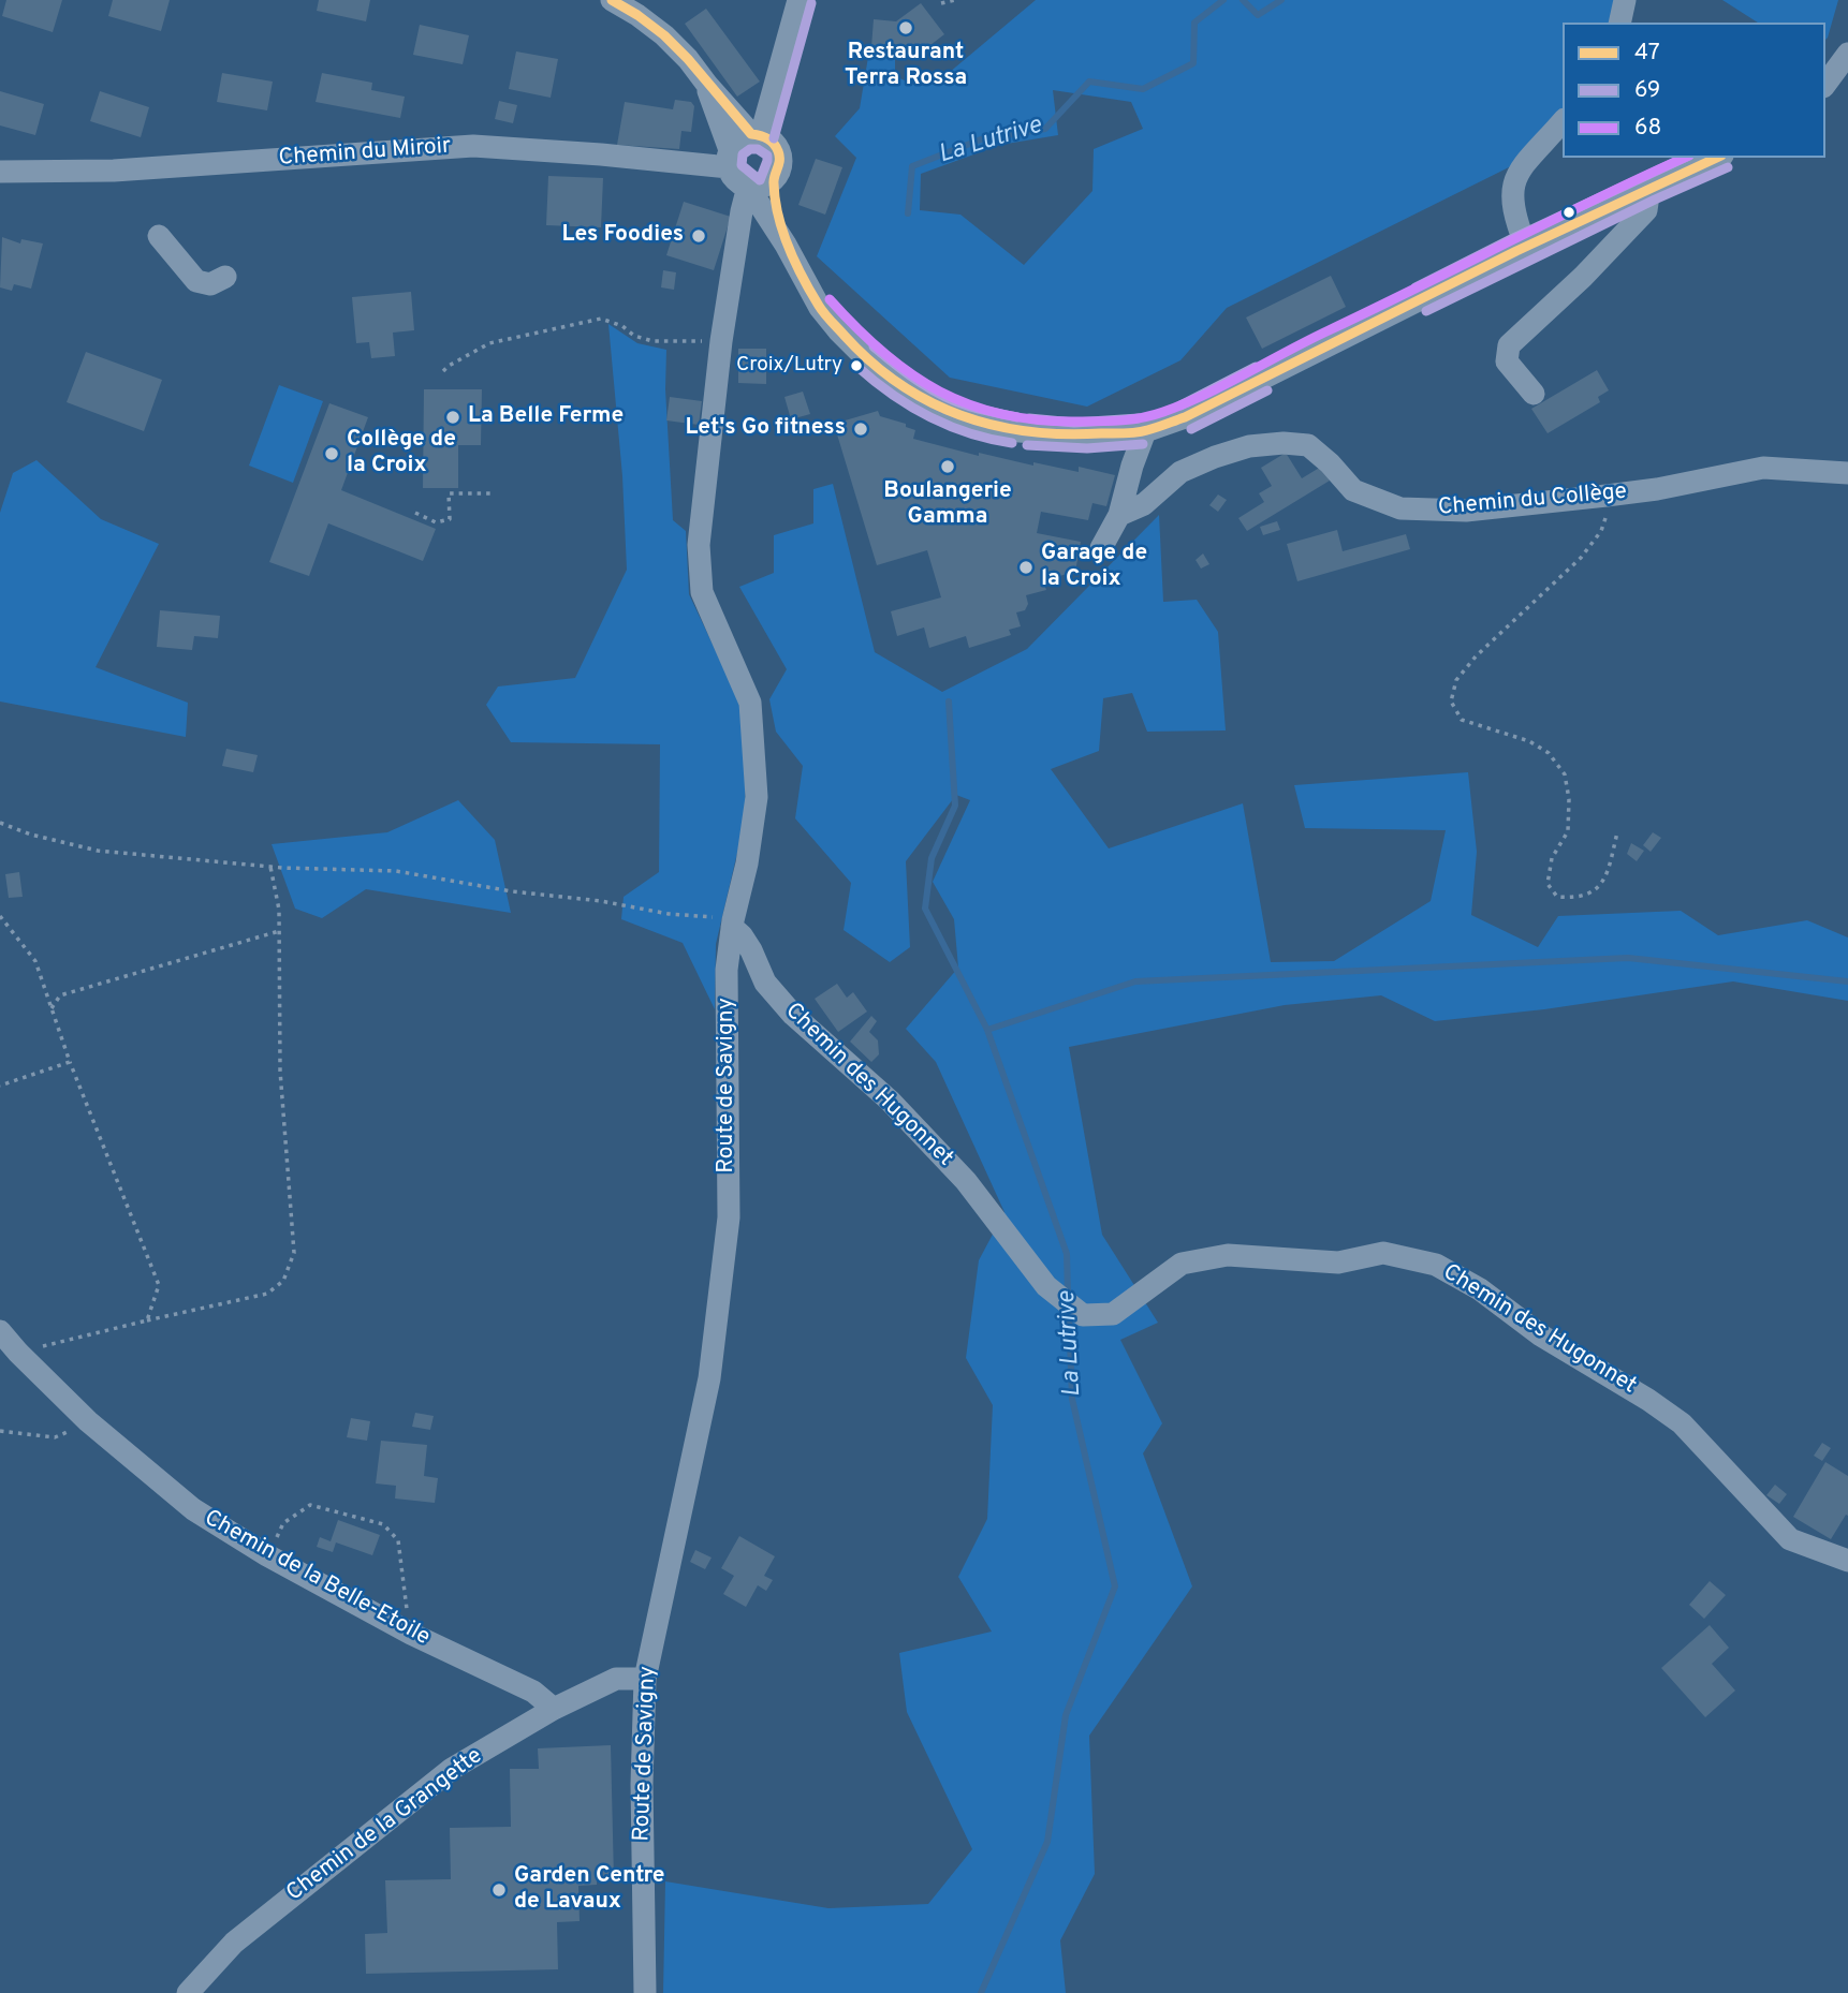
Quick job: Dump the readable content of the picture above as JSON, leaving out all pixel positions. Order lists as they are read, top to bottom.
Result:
{
  "streets": {
    "street": [
      "Chemin du Miroir",
      "Chemin du Collège",
      "Route de Savigny",
      "Chemin des Hugonnet",
      "Chemin de la Belle-Etoile",
      "Chemin de la Grangette"
    ]
  },
  "crossings": [
    ["Chemin du Miroir", "Route de Savigny"],
    ["Route de Savigny", "Chemin des Hugonnet"],
    ["Route de Savigny", "Chemin de la Grangette"],
    ["Chemin de la Belle-Etoile", "Chemin de la Grangette"]
  ],
  "water": ["La Lutrive"],
  "places": [
    "Restaurant Terra Rossa",
    "Les Foodies",
    "Croix/Lutry",
    "La Belle Ferme",
    "Let's Go fitness",
    "Collège de la Croix",
    "Boulangerie Gamma",
    "Garage de la Croix",
    "Garden Centre de Lavaux"
  ],
  "lines": ["transit line 47", "transit line 69", "transit line 68"],
  "legend": ["47", "69", "68"]
}
